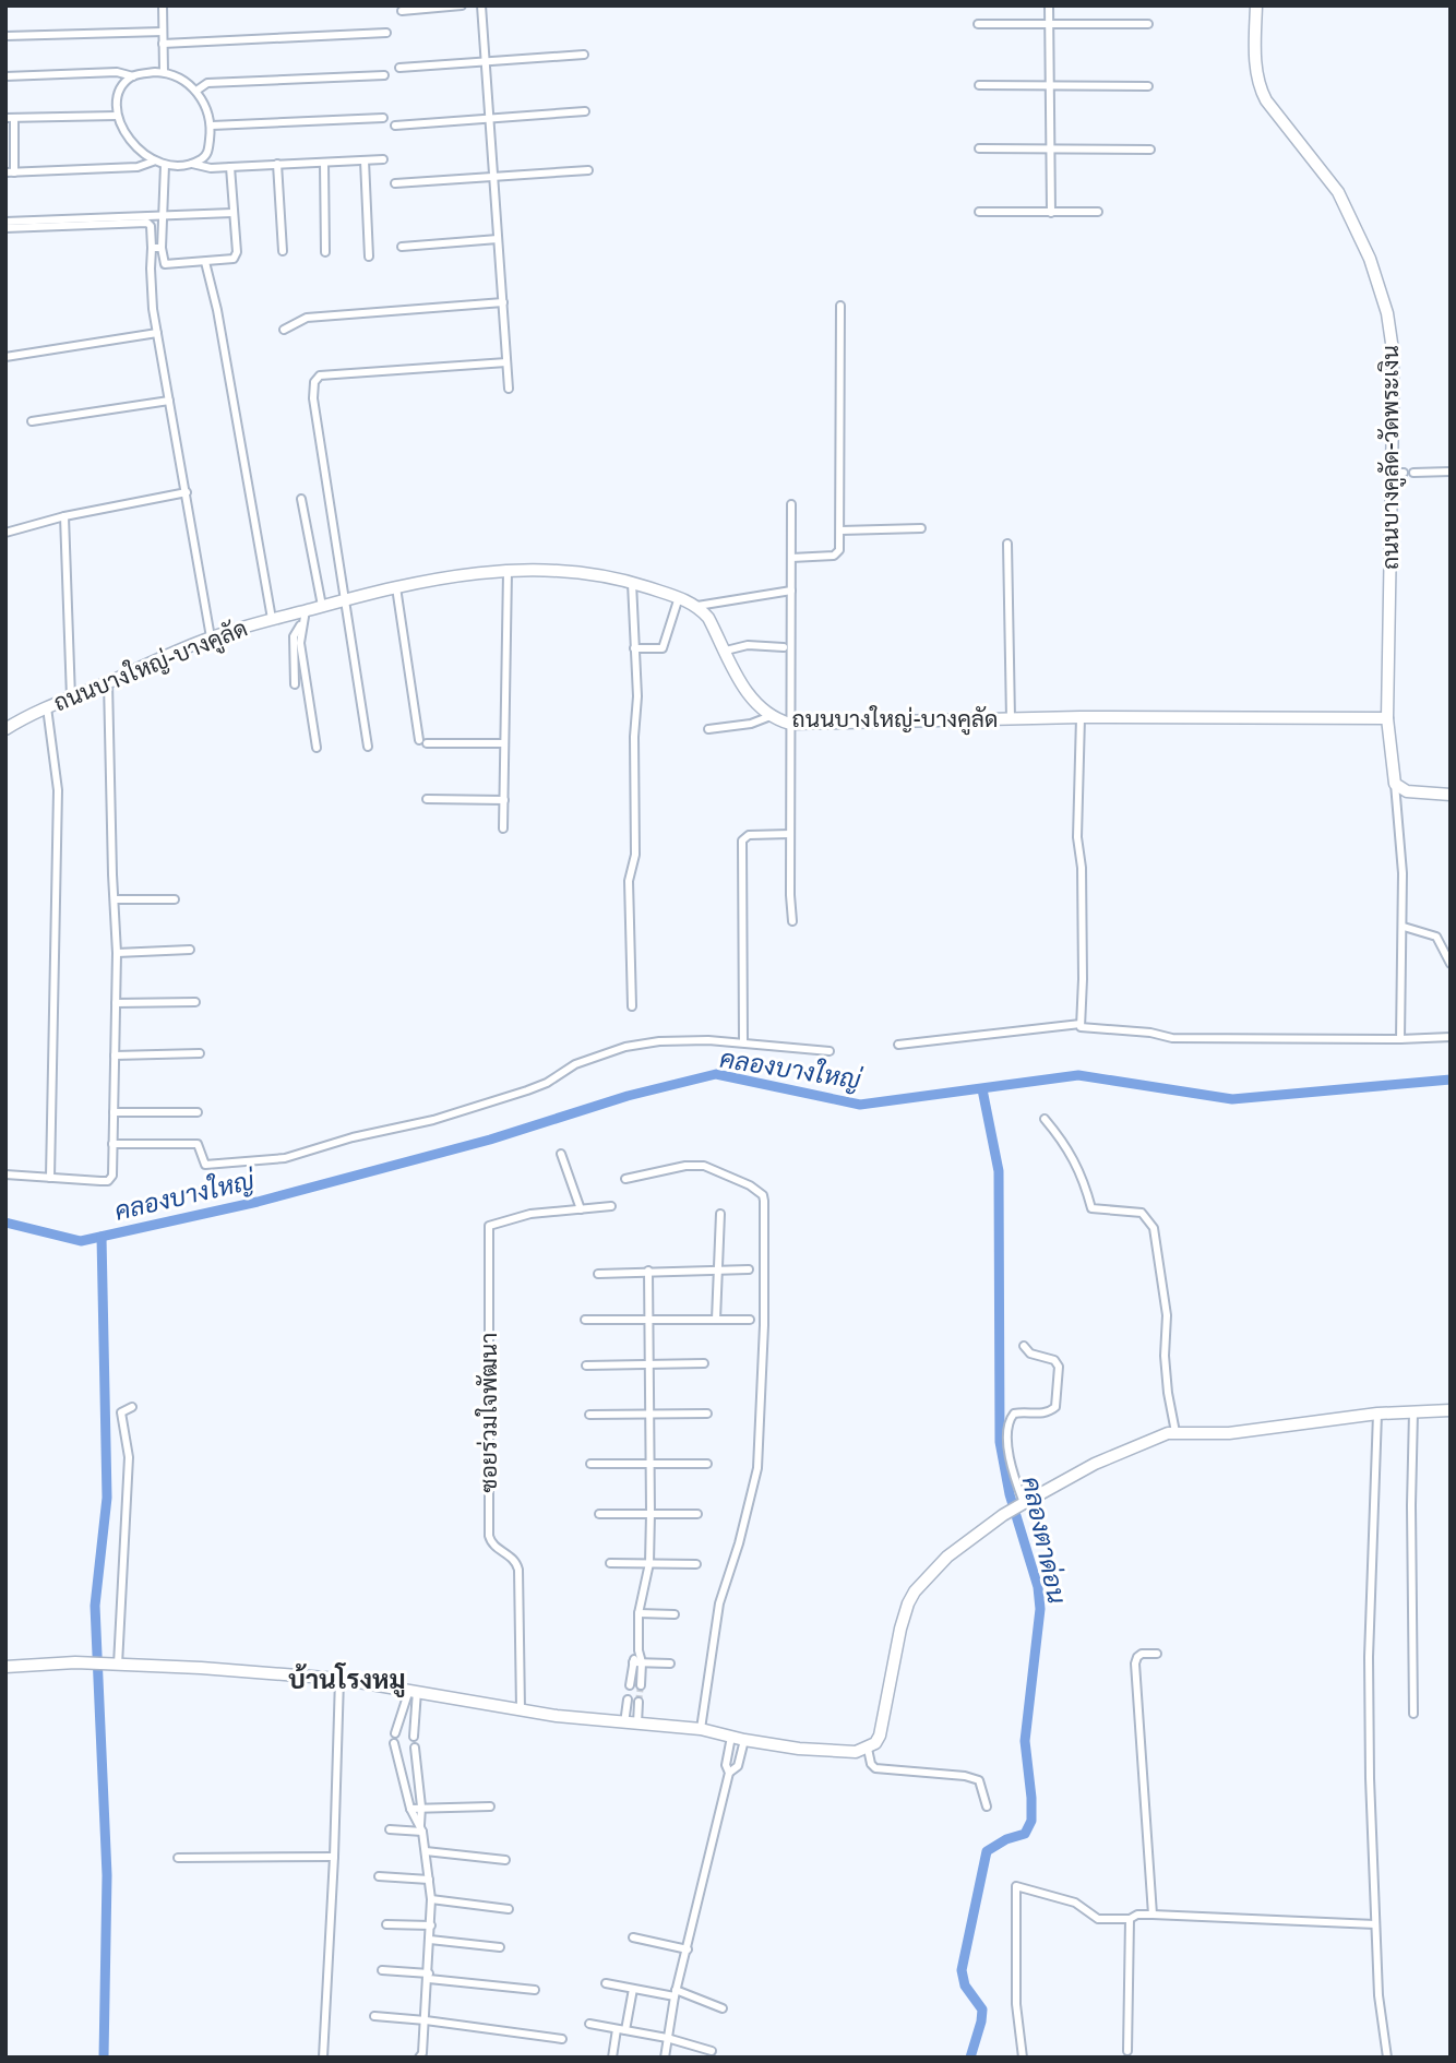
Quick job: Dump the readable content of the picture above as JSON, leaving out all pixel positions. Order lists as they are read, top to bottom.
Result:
{
  "streets": {
    "street": ["ถนนบางคูลัด-วัดพระเงิน", "ถนนบางใหญ่-บางคูลัด", "ซอยร่วมใจพัฒนา"]
  },
  "crossings": [
    ["ถนนบางคูลัด-วัดพระเงิน", "ถนนบางใหญ่-บางคูลัด"]
  ],
  "districts": ["บ้านโรงหมู"],
  "water": ["คลองบางใหญ่", "คลองตาด่อน"]
}
